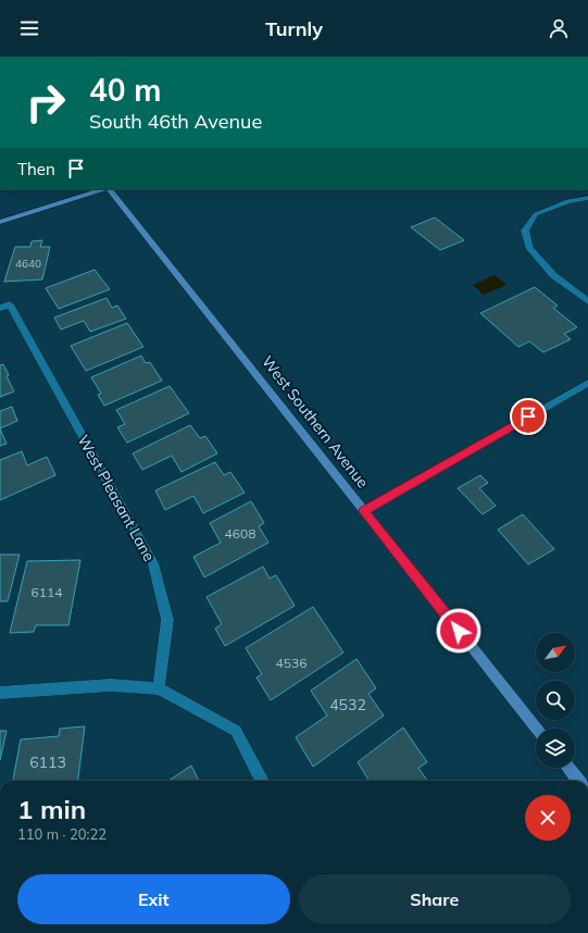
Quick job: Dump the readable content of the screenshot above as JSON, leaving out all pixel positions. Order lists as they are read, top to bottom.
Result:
{
  "streets": {
    "main road": ["West Southern Avenue"],
    "street": ["West Pleasant Lane"]
  },
  "house_numbers": [
    "4640",
    "4608",
    "6114",
    "4536",
    "4532",
    "6113"
  ],
  "north": "top right",
  "page": {
    "header": "Turnly",
    "turn": ["40 m", "South 46th Avenue"],
    "then": "Then",
    "heading": ["1 min", "110 m · 20:22"],
    "buttons": ["Exit", "Share"]
  }
}
